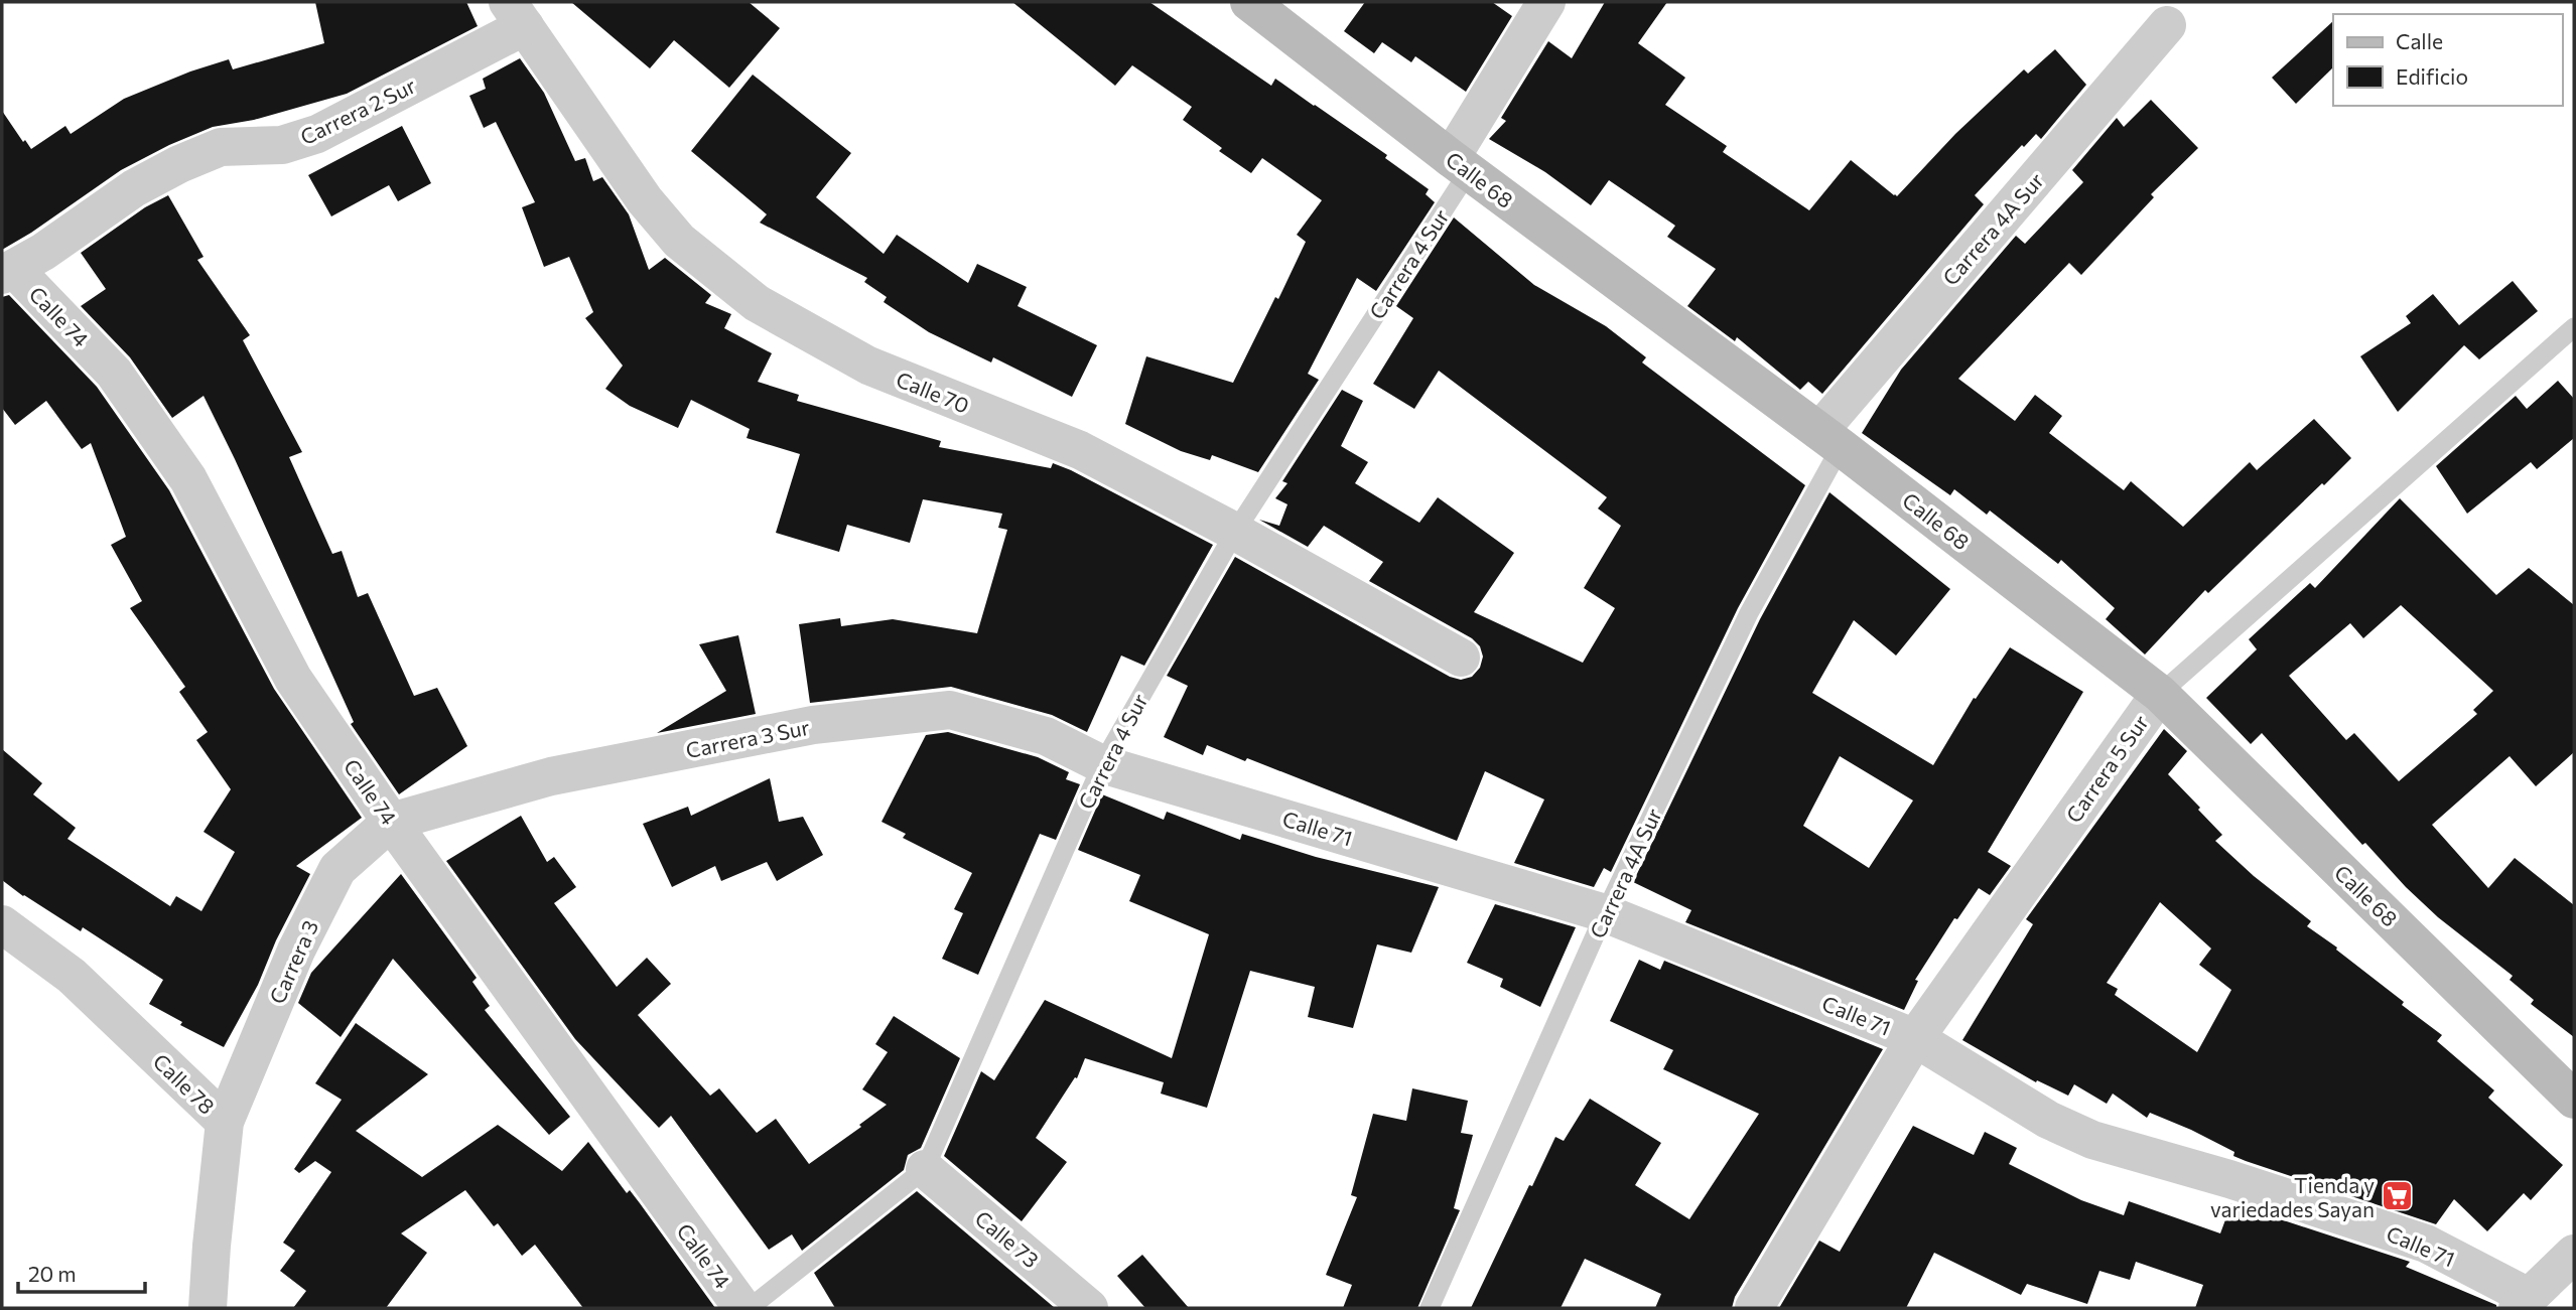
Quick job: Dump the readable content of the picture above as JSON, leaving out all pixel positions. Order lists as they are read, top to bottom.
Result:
{
  "streets": {
    "street": [
      "Carrera 2 Sur",
      "Calle 68",
      "Carrera 4A Sur",
      "Carrera 4 Sur",
      "Calle 74",
      "Calle 70",
      "Carrera 3 Sur",
      "Carrera 5 Sur",
      "Calle 71",
      "Carrera 3",
      "Calle 78",
      "Calle 73"
    ]
  },
  "crossings": [
    ["Carrera 2 Sur", "Calle 74"],
    ["Carrera 2 Sur", "Calle 70"],
    ["Calle 68", "Carrera 4A Sur"],
    ["Calle 68", "Carrera 4 Sur"],
    ["Calle 68", "Carrera 5 Sur"],
    ["Carrera 4A Sur", "Calle 71"],
    ["Carrera 4 Sur", "Calle 70"],
    ["Carrera 4 Sur", "Carrera 3 Sur"],
    ["Carrera 4 Sur", "Calle 71"],
    ["Carrera 4 Sur", "Calle 73"],
    ["Calle 74", "Carrera 3 Sur"],
    ["Calle 74", "Carrera 3"],
    ["Carrera 3 Sur", "Calle 71"],
    ["Carrera 3 Sur", "Carrera 3"],
    ["Carrera 5 Sur", "Calle 71"],
    ["Carrera 3", "Calle 78"]
  ],
  "places": {
    "supermarket": ["Tienda y variedades Sayan"]
  },
  "legend": ["Calle", "Edificio"],
  "scale_bar": "20 m"
}
